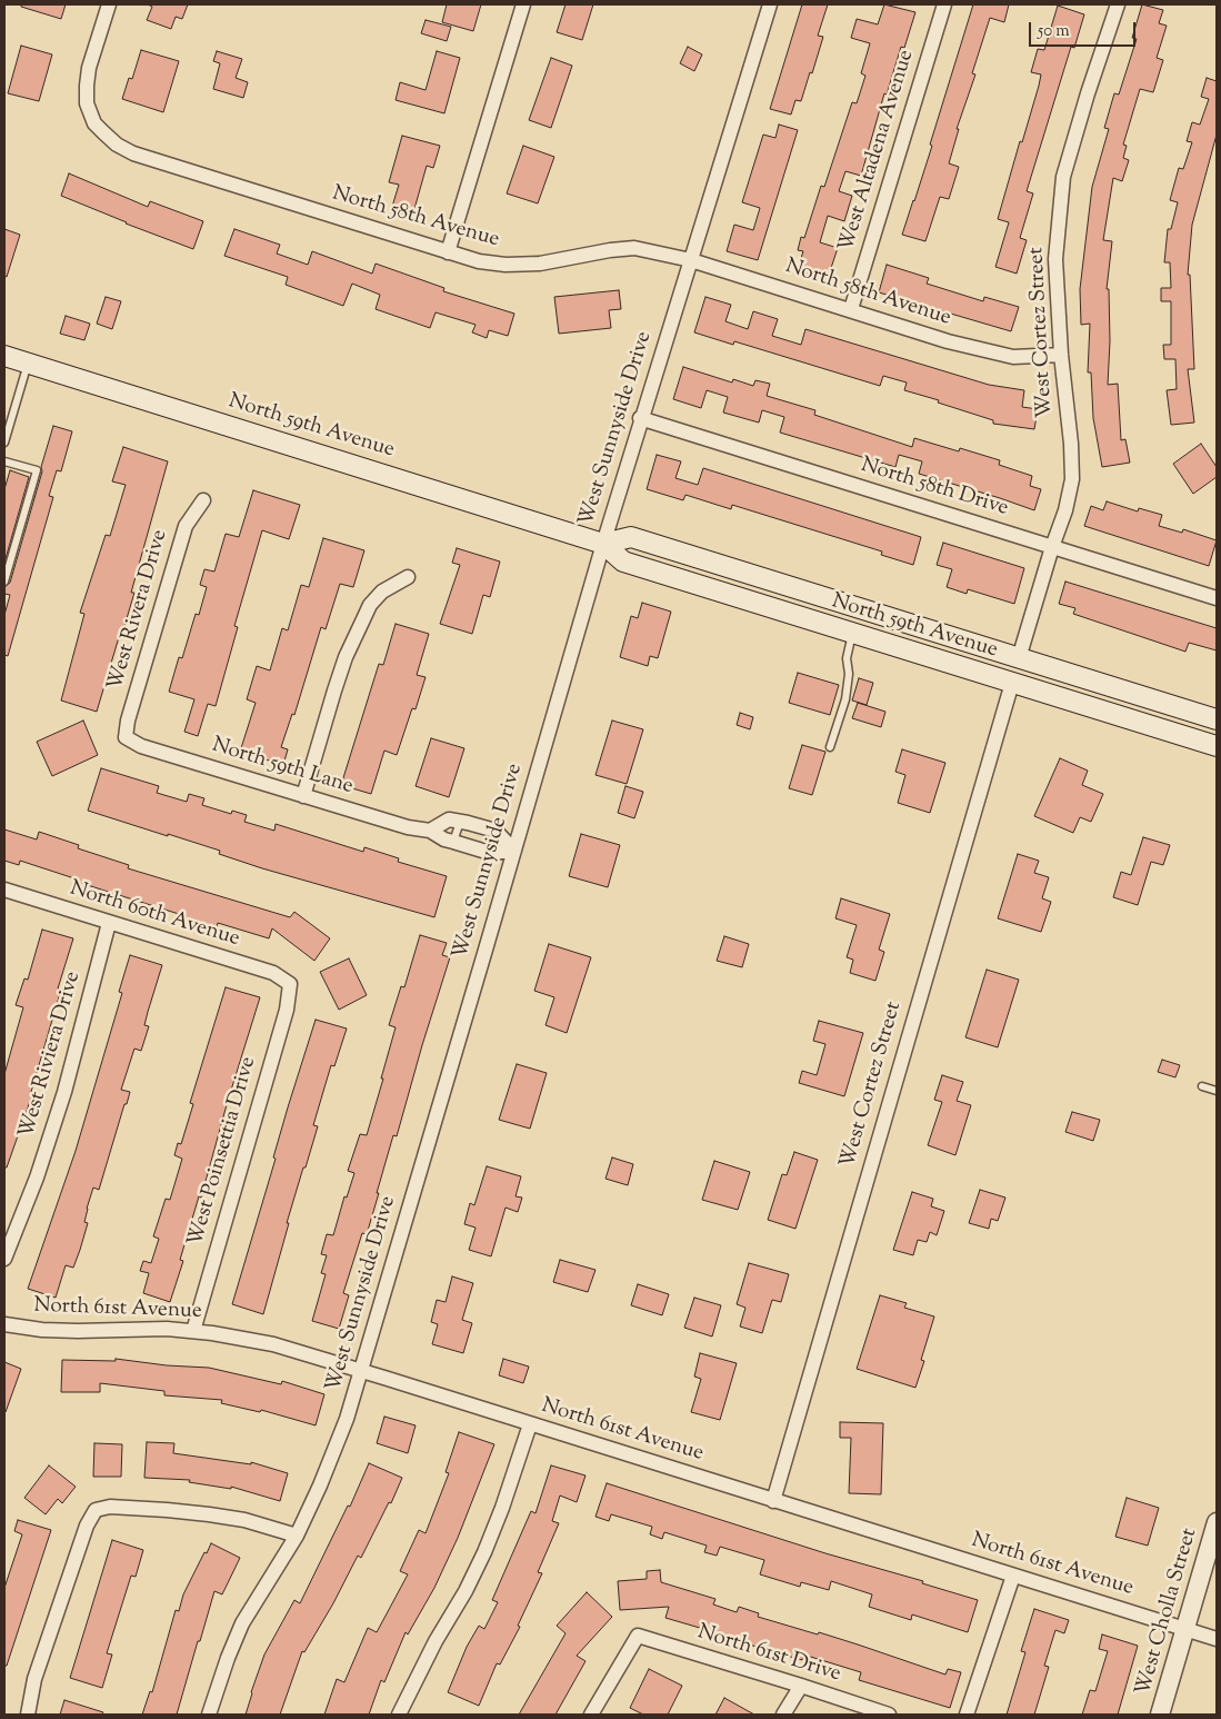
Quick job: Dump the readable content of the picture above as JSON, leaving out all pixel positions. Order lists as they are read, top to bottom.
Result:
{
  "streets": {
    "main road": ["North 59th Avenue"],
    "street": [
      "West Altadena Avenue",
      "North 58th Avenue",
      "West Cortez Street",
      "West Sunnyside Drive",
      "North 58th Drive",
      "West Rivera Drive",
      "North 59th Lane",
      "North 60th Avenue",
      "West Riviera Drive",
      "West Poinsettia Drive",
      "North 61st Avenue",
      "West Cholla Street",
      "North 61st Drive"
    ]
  },
  "crossings": [
    ["West Altadena Avenue", "North 58th Avenue"],
    ["North 58th Avenue", "West Cortez Street"],
    ["North 58th Avenue", "West Sunnyside Drive"],
    ["West Cortez Street", "North 59th Avenue"],
    ["West Cortez Street", "North 58th Drive"],
    ["West Cortez Street", "North 61st Avenue"],
    ["North 59th Avenue", "West Sunnyside Drive"],
    ["West Sunnyside Drive", "North 58th Drive"],
    ["West Sunnyside Drive", "North 59th Lane"],
    ["West Sunnyside Drive", "North 61st Avenue"],
    ["West Rivera Drive", "North 59th Lane"],
    ["North 60th Avenue", "West Riviera Drive"],
    ["North 60th Avenue", "West Poinsettia Drive"],
    ["West Poinsettia Drive", "North 61st Avenue"],
    ["North 61st Avenue", "West Cholla Street"]
  ],
  "scale_bar": "50 m"
}
